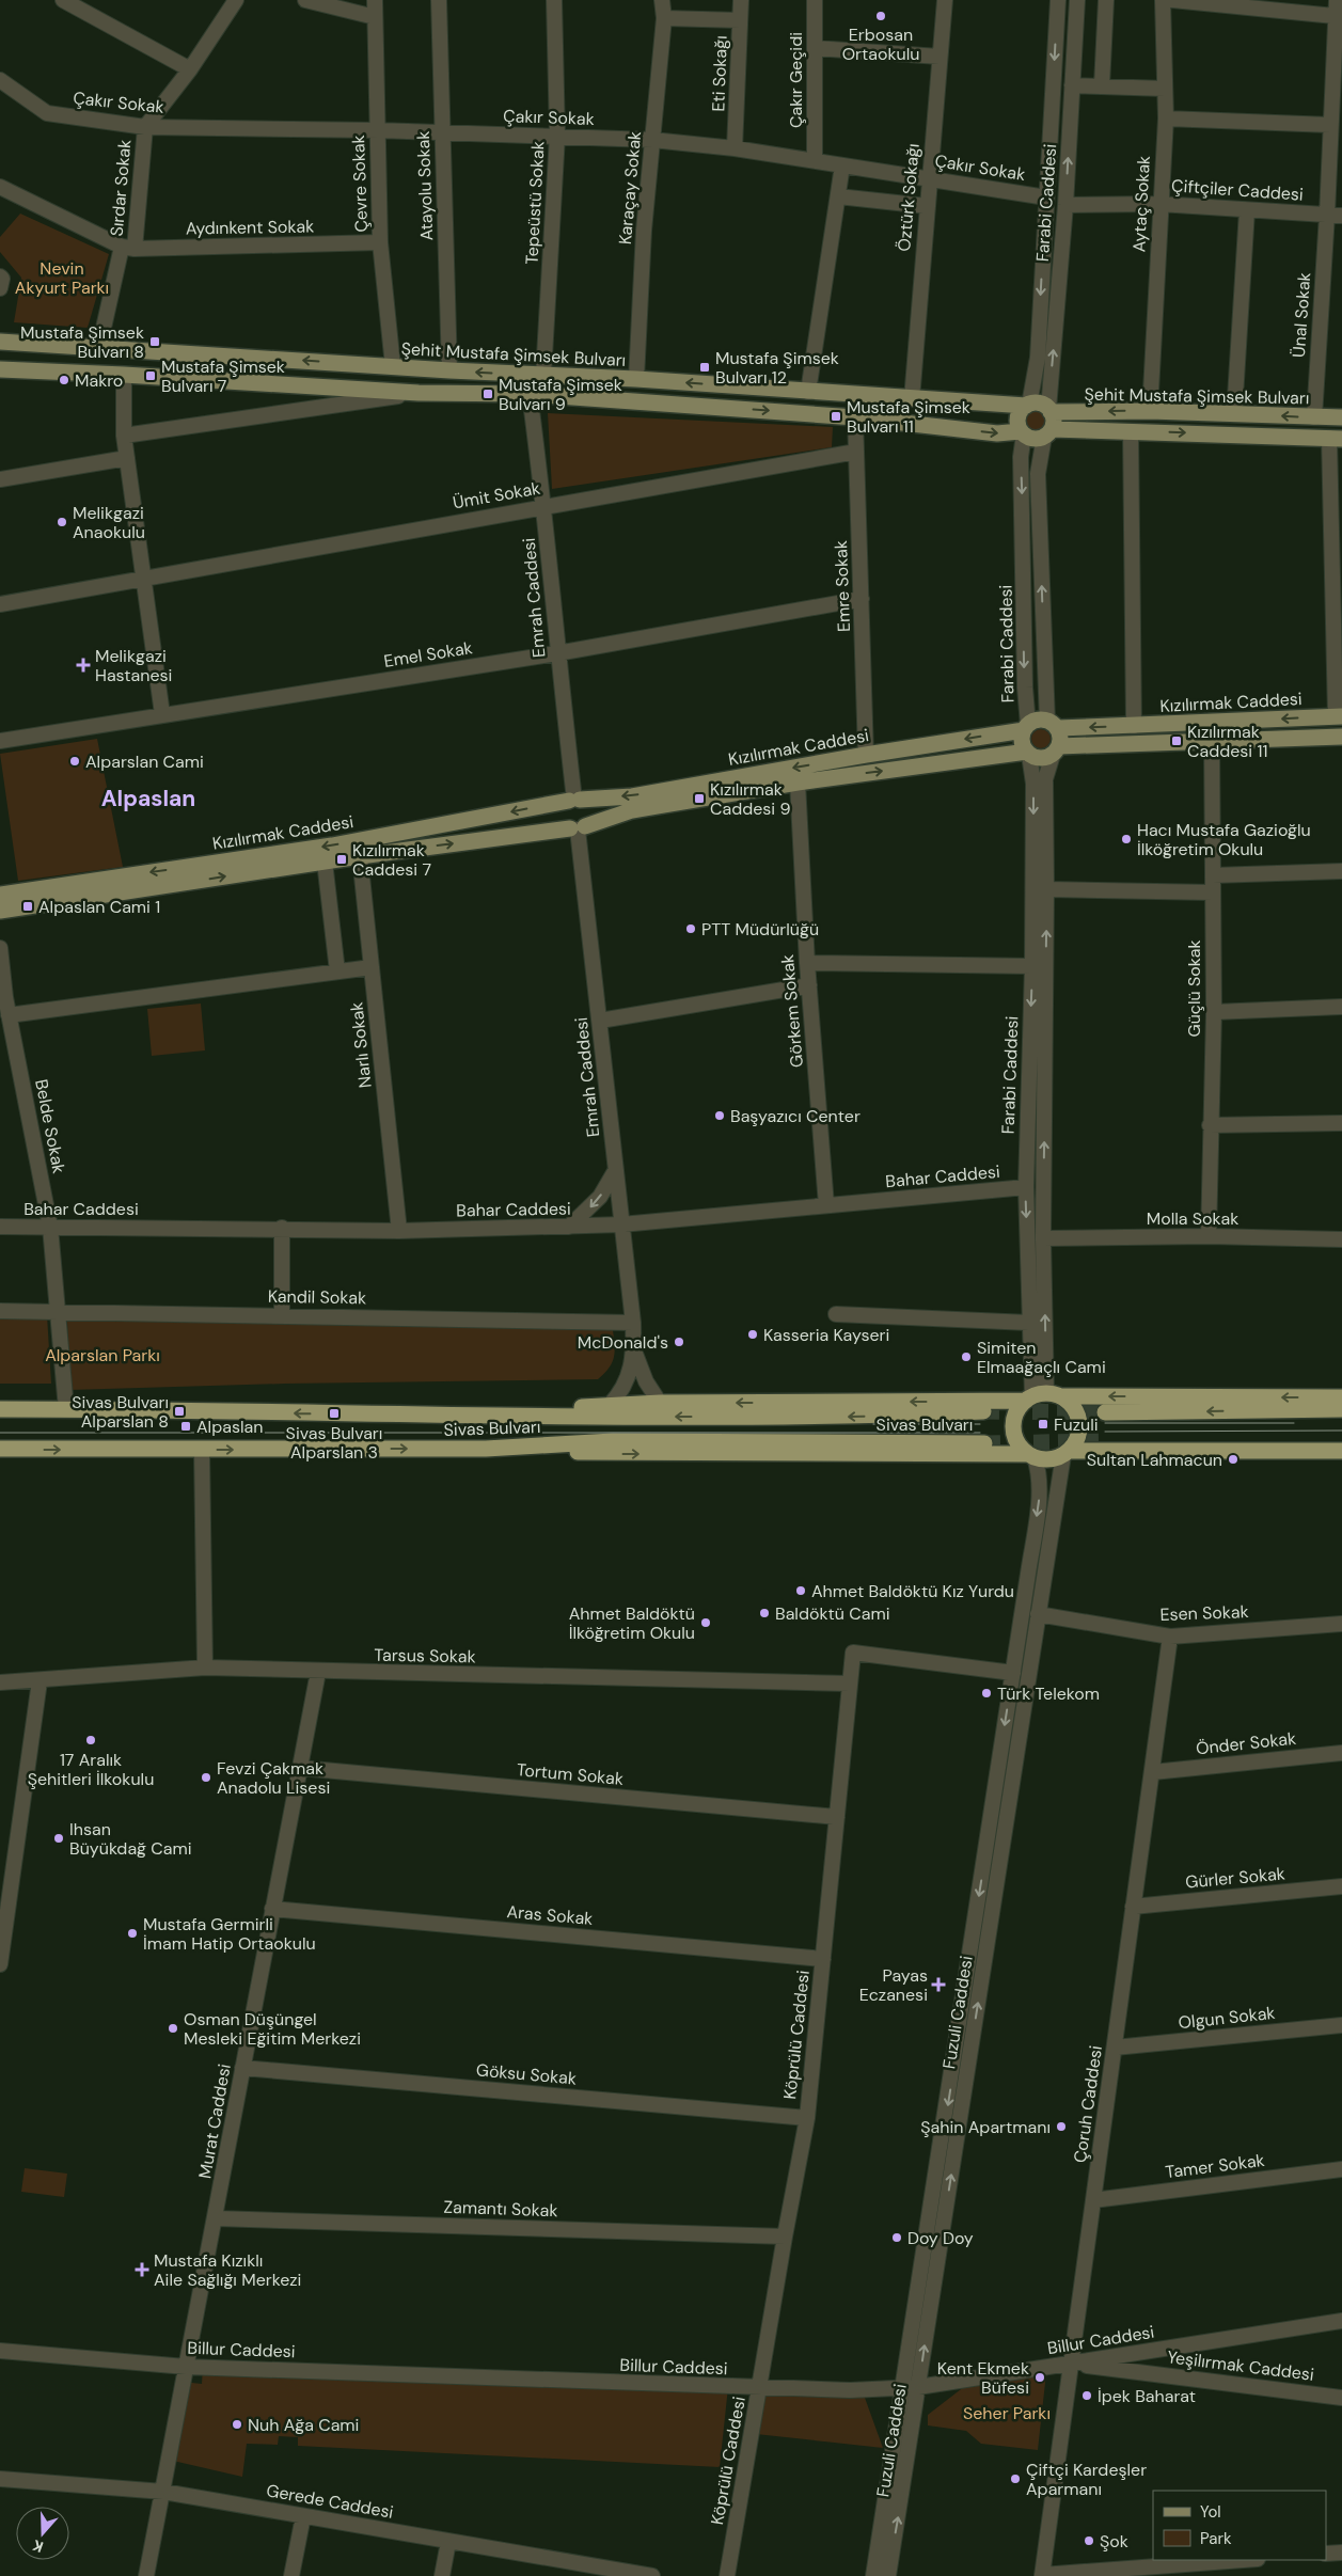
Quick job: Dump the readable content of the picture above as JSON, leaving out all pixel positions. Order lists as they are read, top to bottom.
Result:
{
  "streets": {
    "highway": ["Sivas Bulvarı"],
    "main road": ["Şehit Mustafa Şimsek Bulvarı", "Kızılırmak Caddesi"],
    "street": [
      "Eti Sokağı",
      "Çakır Geçidi",
      "Çakır Sokak",
      "Çevre Sokak",
      "Atayolu Sokak",
      "Sırdar Sokak",
      "Karaçay Sokak",
      "Çiftçiler Caddesi",
      "Öztürk Sokağı",
      "Tepeüstü Sokak",
      "Farabi Caddesi",
      "Aytaç Sokak",
      "Aydınkent Sokak",
      "Ünal Sokak",
      "Ümit Sokak",
      "Emre Sokak",
      "Emrah Caddesi",
      "Emel Sokak",
      "Güçlü Sokak",
      "Görkem Sokak",
      "Narlı Sokak",
      "Belde Sokak",
      "Bahar Caddesi",
      "Molla Sokak",
      "Kandil Sokak",
      "Esen Sokak",
      "Tarsus Sokak",
      "Önder Sokak",
      "Tortum Sokak",
      "Gürler Sokak",
      "Aras Sokak",
      "Fuzuli Caddesi",
      "Olgun Sokak",
      "Köprülü Caddesi",
      "Göksu Sokak",
      "Çoruh Caddesi",
      "Murat Caddesi",
      "Tamer Sokak",
      "Zamantı Sokak",
      "Billur Caddesi",
      "Yeşilırmak Caddesi",
      "Gerede Caddesi"
    ]
  },
  "crossings": [
    ["Eti Sokağı", "Çakır Sokak"],
    ["Çakır Geçidi", "Çakır Sokak"],
    ["Çakır Sokak", "Çevre Sokak"],
    ["Çakır Sokak", "Atayolu Sokak"],
    ["Çakır Sokak", "Sırdar Sokak"],
    ["Çakır Sokak", "Karaçay Sokak"],
    ["Çakır Sokak", "Öztürk Sokağı"],
    ["Çakır Sokak", "Tepeüstü Sokak"],
    ["Çakır Sokak", "Farabi Caddesi"],
    ["Çevre Sokak", "Aydınkent Sokak"],
    ["Çevre Sokak", "Şehit Mustafa Şimsek Bulvarı"],
    ["Atayolu Sokak", "Şehit Mustafa Şimsek Bulvarı"],
    ["Sırdar Sokak", "Aydınkent Sokak"],
    ["Sırdar Sokak", "Şehit Mustafa Şimsek Bulvarı"],
    ["Karaçay Sokak", "Şehit Mustafa Şimsek Bulvarı"],
    ["Çiftçiler Caddesi", "Farabi Caddesi"],
    ["Çiftçiler Caddesi", "Aytaç Sokak"],
    ["Çiftçiler Caddesi", "Ünal Sokak"],
    ["Öztürk Sokağı", "Şehit Mustafa Şimsek Bulvarı"],
    ["Tepeüstü Sokak", "Şehit Mustafa Şimsek Bulvarı"],
    ["Farabi Caddesi", "Şehit Mustafa Şimsek Bulvarı"],
    ["Farabi Caddesi", "Kızılırmak Caddesi"],
    ["Farabi Caddesi", "Bahar Caddesi"],
    ["Farabi Caddesi", "Molla Sokak"],
    ["Farabi Caddesi", "Fuzuli Caddesi"],
    ["Aytaç Sokak", "Şehit Mustafa Şimsek Bulvarı"],
    ["Ünal Sokak", "Şehit Mustafa Şimsek Bulvarı"],
    ["Ümit Sokak", "Emre Sokak"],
    ["Ümit Sokak", "Emrah Caddesi"],
    ["Emre Sokak", "Emel Sokak"],
    ["Emre Sokak", "Kızılırmak Caddesi"],
    ["Emrah Caddesi", "Emel Sokak"],
    ["Emrah Caddesi", "Kızılırmak Caddesi"],
    ["Emrah Caddesi", "Bahar Caddesi"],
    ["Emrah Caddesi", "Kandil Sokak"],
    ["Kızılırmak Caddesi", "Güçlü Sokak"],
    ["Kızılırmak Caddesi", "Görkem Sokak"],
    ["Kızılırmak Caddesi", "Narlı Sokak"],
    ["Güçlü Sokak", "Molla Sokak"],
    ["Görkem Sokak", "Bahar Caddesi"],
    ["Narlı Sokak", "Bahar Caddesi"],
    ["Belde Sokak", "Bahar Caddesi"],
    ["Belde Sokak", "Kandil Sokak"],
    ["Belde Sokak", "Sivas Bulvarı"],
    ["Esen Sokak", "Fuzuli Caddesi"],
    ["Esen Sokak", "Çoruh Caddesi"],
    ["Tarsus Sokak", "Köprülü Caddesi"],
    ["Tarsus Sokak", "Murat Caddesi"],
    ["Önder Sokak", "Çoruh Caddesi"],
    ["Tortum Sokak", "Köprülü Caddesi"],
    ["Tortum Sokak", "Murat Caddesi"],
    ["Gürler Sokak", "Çoruh Caddesi"],
    ["Aras Sokak", "Köprülü Caddesi"],
    ["Aras Sokak", "Murat Caddesi"],
    ["Fuzuli Caddesi", "Köprülü Caddesi"],
    ["Fuzuli Caddesi", "Billur Caddesi"],
    ["Olgun Sokak", "Çoruh Caddesi"],
    ["Köprülü Caddesi", "Göksu Sokak"],
    ["Köprülü Caddesi", "Zamantı Sokak"],
    ["Köprülü Caddesi", "Billur Caddesi"],
    ["Göksu Sokak", "Murat Caddesi"],
    ["Çoruh Caddesi", "Tamer Sokak"],
    ["Çoruh Caddesi", "Billur Caddesi"],
    ["Çoruh Caddesi", "Yeşilırmak Caddesi"],
    ["Murat Caddesi", "Zamantı Sokak"],
    ["Murat Caddesi", "Billur Caddesi"],
    ["Murat Caddesi", "Gerede Caddesi"],
    ["Billur Caddesi", "Yeşilırmak Caddesi"]
  ],
  "districts": ["Alpaslan"],
  "parks": ["Nevin Akyurt Parkı", "Alparslan Parkı", "Seher Parkı"],
  "places": {
    "other": [
      "Erbosan Ortaokulu",
      "Makro",
      "Melikgazi Anaokulu",
      "Alparslan Cami",
      "Hacı Mustafa Gazioğlu İlköğretim Okulu",
      "PTT Müdürlüğü",
      "Başyazıcı Center",
      "Kasseria Kayseri",
      "McDonald's",
      "Simiten Elmaağaçlı Cami",
      "Sultan Lahmacun",
      "Ahmet Baldöktü Kız Yurdu",
      "Baldöktü Cami",
      "Ahmet Baldöktü İlköğretim Okulu",
      "Türk Telekom",
      "17 Aralık Şehitleri İlkokulu",
      "Fevzi Çakmak Anadolu Lisesi",
      "Ihsan Büyükdağ Cami",
      "Mustafa Germirli İmam Hatip Ortaokulu",
      "Osman Düşüngel Mesleki Eğitim Merkezi",
      "Şahin Apartmanı",
      "Doy Doy",
      "Kent Ekmek Büfesi",
      "İpek Baharat",
      "Nuh Ağa Cami",
      "Çiftçi Kardeşler Aparmanı",
      "Şok"
    ],
    "transit": [
      "Mustafa Şimsek Bulvarı 8",
      "Mustafa Şimsek Bulvarı 12",
      "Mustafa Şimsek Bulvarı 7",
      "Mustafa Şimsek Bulvarı 9",
      "Mustafa Şimsek Bulvarı 11",
      "Kızılırmak Caddesi 11",
      "Kızılırmak Caddesi 9",
      "Kızılırmak Caddesi 7",
      "Alpaslan Cami 1",
      "Sivas Bulvarı Alparslan 8",
      "Sivas Bulvarı Alparslan 3",
      "Fuzuli",
      "Alpaslan"
    ],
    "health": ["Melikgazi Hastanesi", "Payas Eczanesi", "Mustafa Kızıklı Aile Sağlığı Merkezi"]
  },
  "legend": ["Yol", "Park"],
  "north": "bottom"
}
